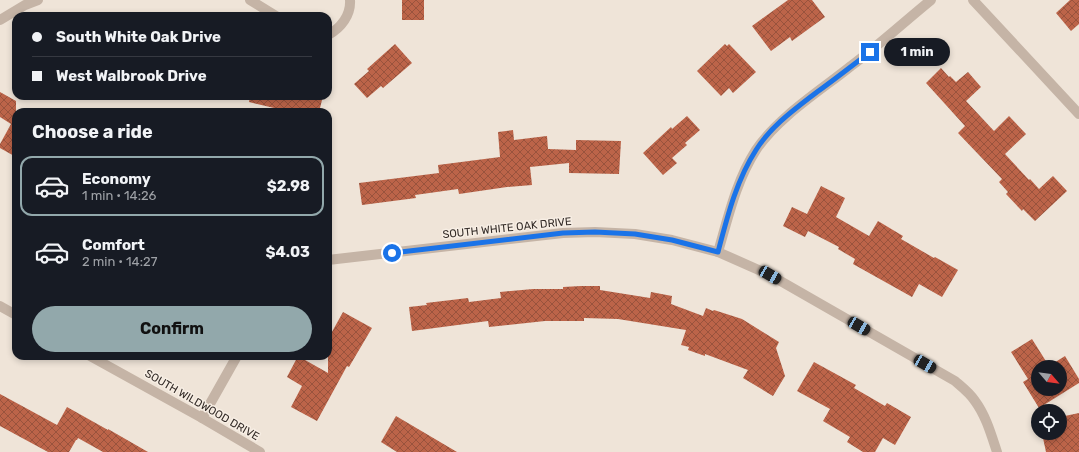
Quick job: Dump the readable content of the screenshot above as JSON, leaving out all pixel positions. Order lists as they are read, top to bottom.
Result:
{
  "streets": {
    "street": ["SOUTH WHITE OAK DRIVE", "SOUTH WILDWOOD DRIVE"]
  },
  "north": "bottom right",
  "page": {
    "banner": ["South White Oak Drive", "West Walbrook Drive"],
    "bubble": "1 min",
    "heading": "Choose a ride",
    "list": [
      {
        "name": "Economy",
        "note": "1 min · 14:26",
        "value": "$2.98"
      },
      {
        "name": "Comfort",
        "note": "2 min · 14:27",
        "value": "$4.03"
      }
    ],
    "buttons": "Confirm"
  }
}
